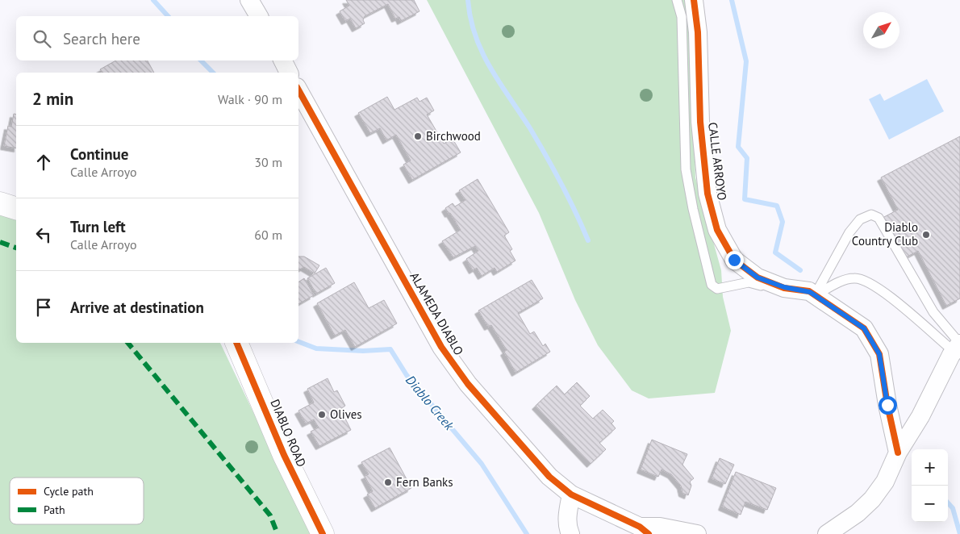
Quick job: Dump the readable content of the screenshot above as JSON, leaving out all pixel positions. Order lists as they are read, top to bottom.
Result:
{
  "streets": {
    "street": ["CALLE ARROYO", "ALAMEDA DIABLO", "DIABLO ROAD"]
  },
  "water": ["Diablo Creek"],
  "places": [
    "Birchwood",
    "Diablo Country Club",
    "Olives",
    "Fern Banks"
  ],
  "legend": ["Cycle path", "Path"],
  "north": "top right",
  "page": {
    "search": "Search here",
    "heading": ["2 min", "Walk · 90 m"],
    "list": [
      ["Continue", "Calle Arroyo", "30 m"],
      ["Turn left", "Calle Arroyo", "60 m"],
      "Arrive at destination"
    ],
    "map_buttons": ["+", "−"]
  }
}
